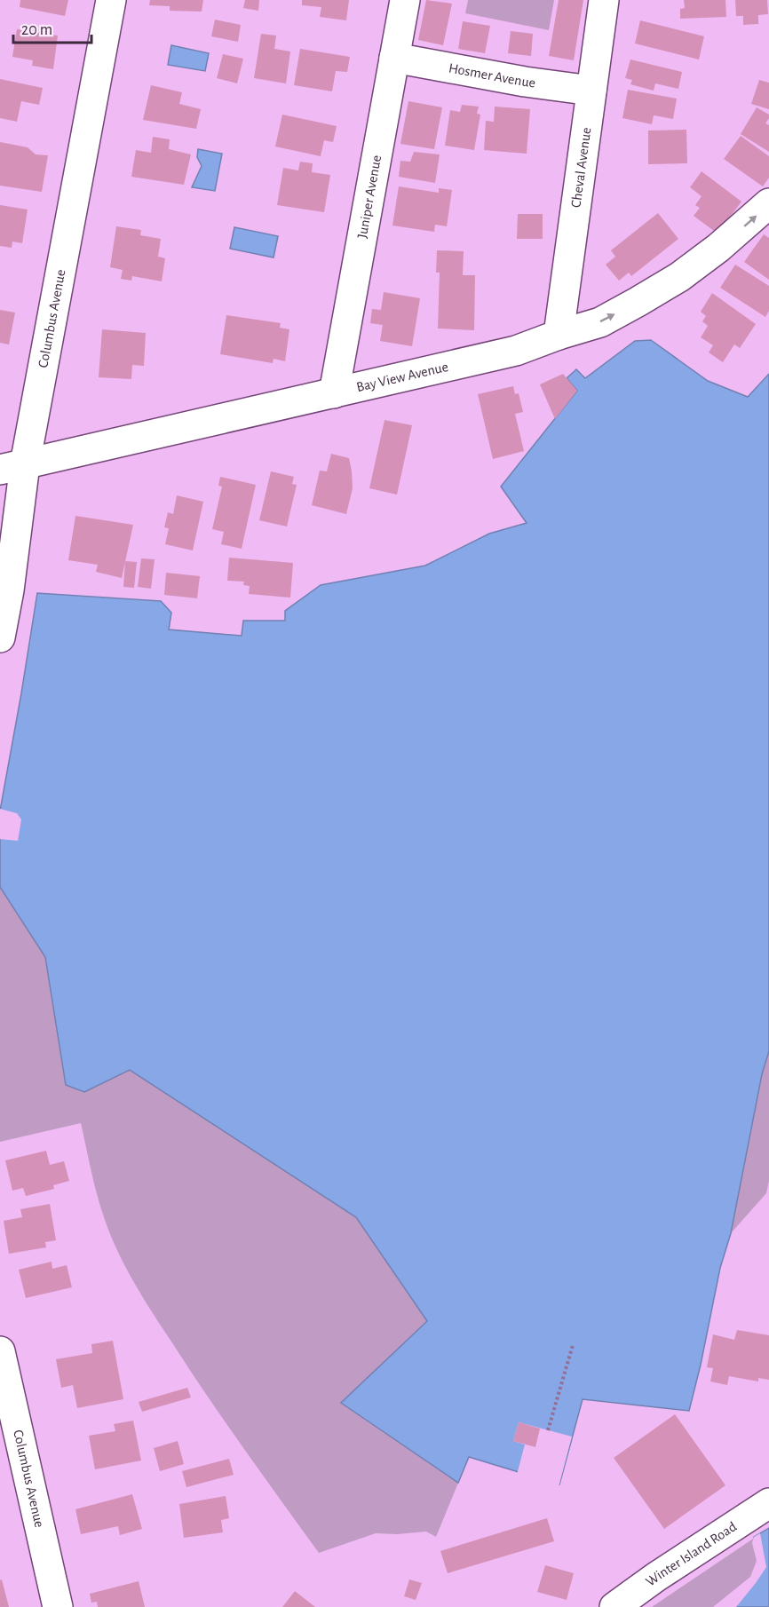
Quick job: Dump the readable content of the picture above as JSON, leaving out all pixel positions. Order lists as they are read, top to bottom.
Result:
{
  "streets": {
    "street": [
      "Hosmer Avenue",
      "Cheval Avenue",
      "Juniper Avenue",
      "Columbus Avenue",
      "Bay View Avenue",
      "Winter Island Road"
    ]
  },
  "crossings": [
    ["Hosmer Avenue", "Cheval Avenue"],
    ["Hosmer Avenue", "Juniper Avenue"],
    ["Cheval Avenue", "Bay View Avenue"],
    ["Juniper Avenue", "Bay View Avenue"],
    ["Columbus Avenue", "Bay View Avenue"]
  ],
  "scale_bar": "20 m"
}
